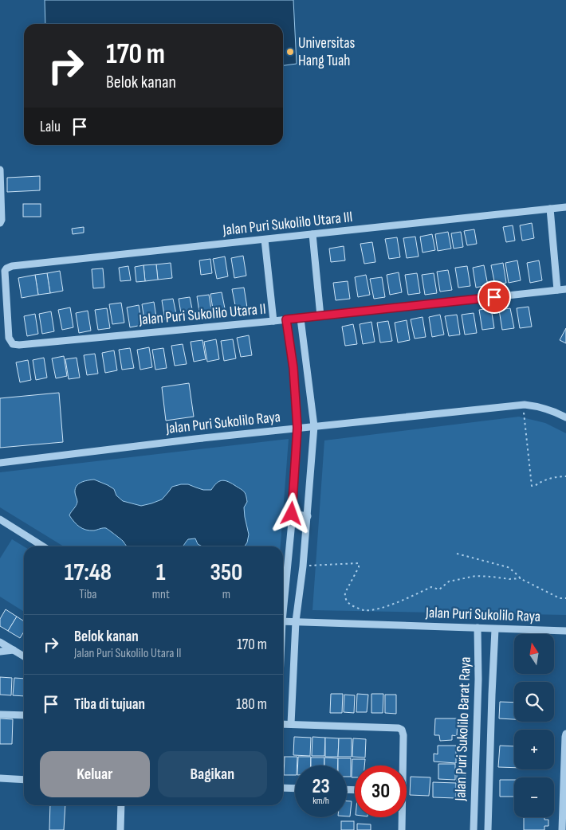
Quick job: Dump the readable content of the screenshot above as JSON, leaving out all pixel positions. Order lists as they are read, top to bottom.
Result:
{
  "streets": {
    "street": [
      "Jalan Puri Sukolilo Utara III",
      "Jalan Puri Sukolilo Utara II",
      "Jalan Puri Sukolilo Raya",
      "Jalan Puri Sukolilo Barat Raya"
    ]
  },
  "crossings": [
    ["Jalan Puri Sukolilo Utara III", "Jalan Puri Sukolilo Utara II"],
    ["Jalan Puri Sukolilo Raya", "Jalan Puri Sukolilo Barat Raya"]
  ],
  "places": ["Universitas Hang Tuah"],
  "north": "top",
  "page": {
    "turn": ["170 m", "Belok kanan"],
    "then": "Lalu",
    "eta": [
      "17:48",
      "Tiba",
      "1",
      "mnt",
      "350",
      "m"
    ],
    "list": [
      {
        "name": "Belok kanan",
        "note": "Jalan Puri Sukolilo Utara II",
        "value": "170 m"
      },
      {
        "name": "Tiba di tujuan",
        "value": "180 m"
      }
    ],
    "map_buttons": ["+", "−"],
    "buttons": ["Keluar", "Bagikan"],
    "speed": "23 km/h",
    "limit": "30"
  }
}
